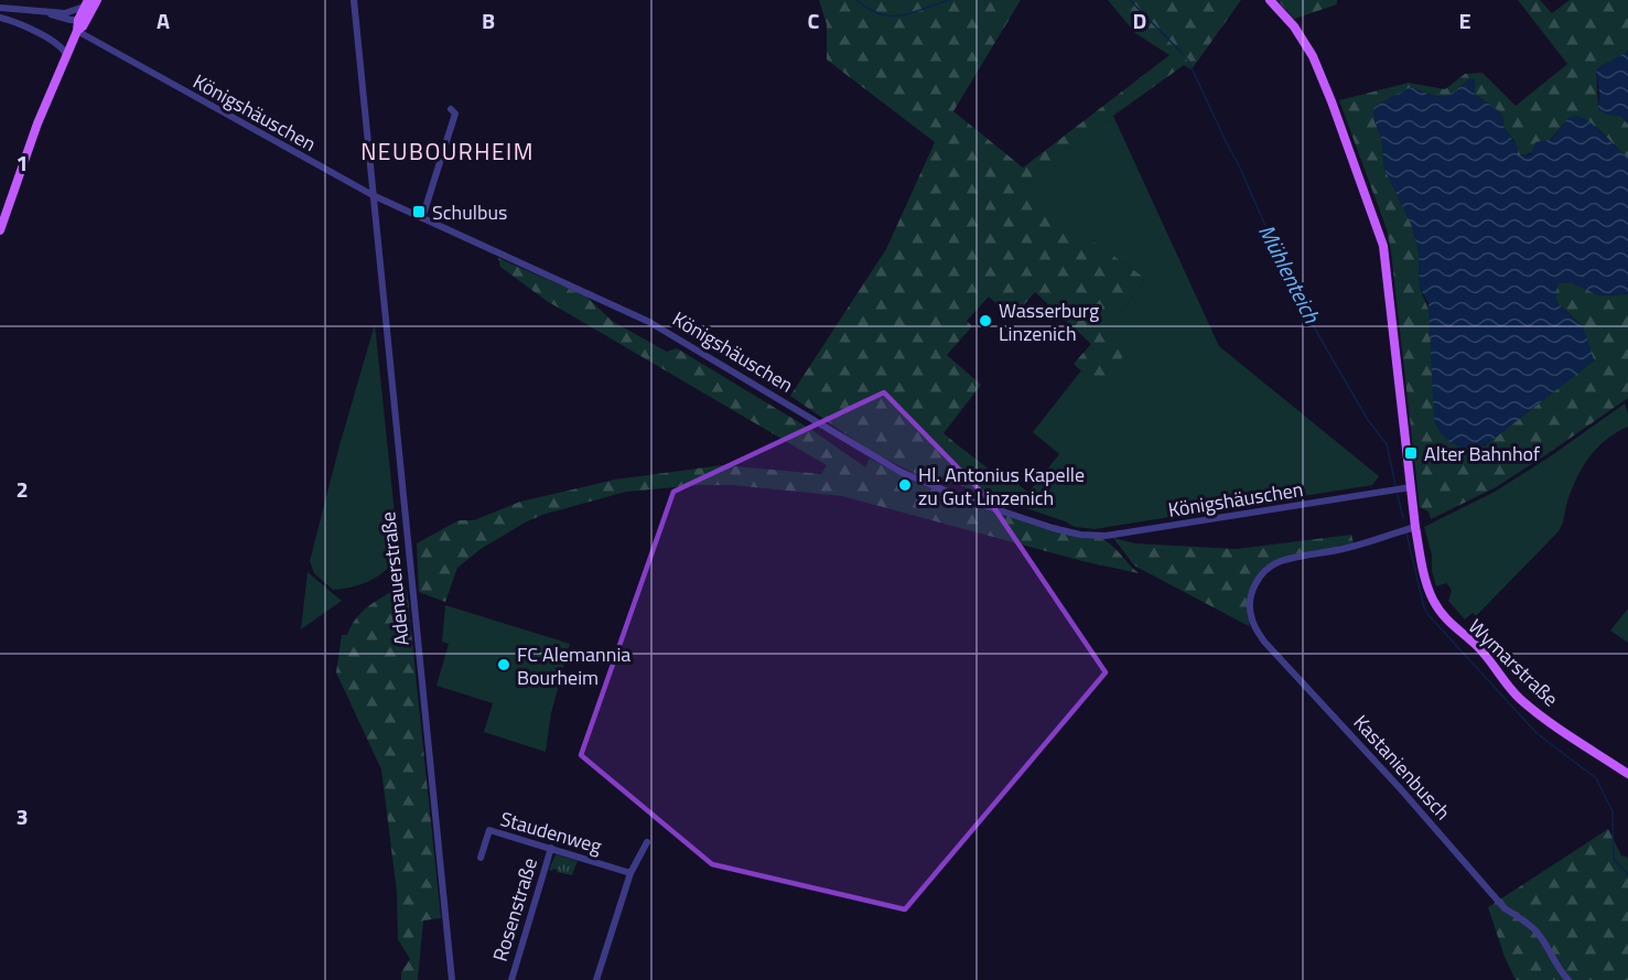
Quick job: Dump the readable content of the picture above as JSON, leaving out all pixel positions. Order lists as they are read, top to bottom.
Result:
{
  "streets": {
    "main road": ["Wymarstraße"],
    "street": [
      "Königshäuschen",
      "Adenauerstraße",
      "Kastanienbusch",
      "Staudenweg",
      "Rosenstraße"
    ]
  },
  "crossings": [
    ["Königshäuschen", "Adenauerstraße"],
    ["Königshäuschen", "Wymarstraße"],
    ["Wymarstraße", "Kastanienbusch"],
    ["Staudenweg", "Rosenstraße"]
  ],
  "districts": ["NEUBOURHEIM"],
  "water": ["Mühlenteich"],
  "places": {
    "transit": ["Schulbus", "Alter Bahnhof"],
    "other": ["Wasserburg Linzenich", "Hl. Antonius Kapelle zu Gut Linzenich", "FC Alemannia Bourheim"]
  },
  "grid": {
    "columns": [
      "A",
      "B",
      "C",
      "D",
      "E"
    ],
    "rows": ["1", "2", "3"]
  }
}
